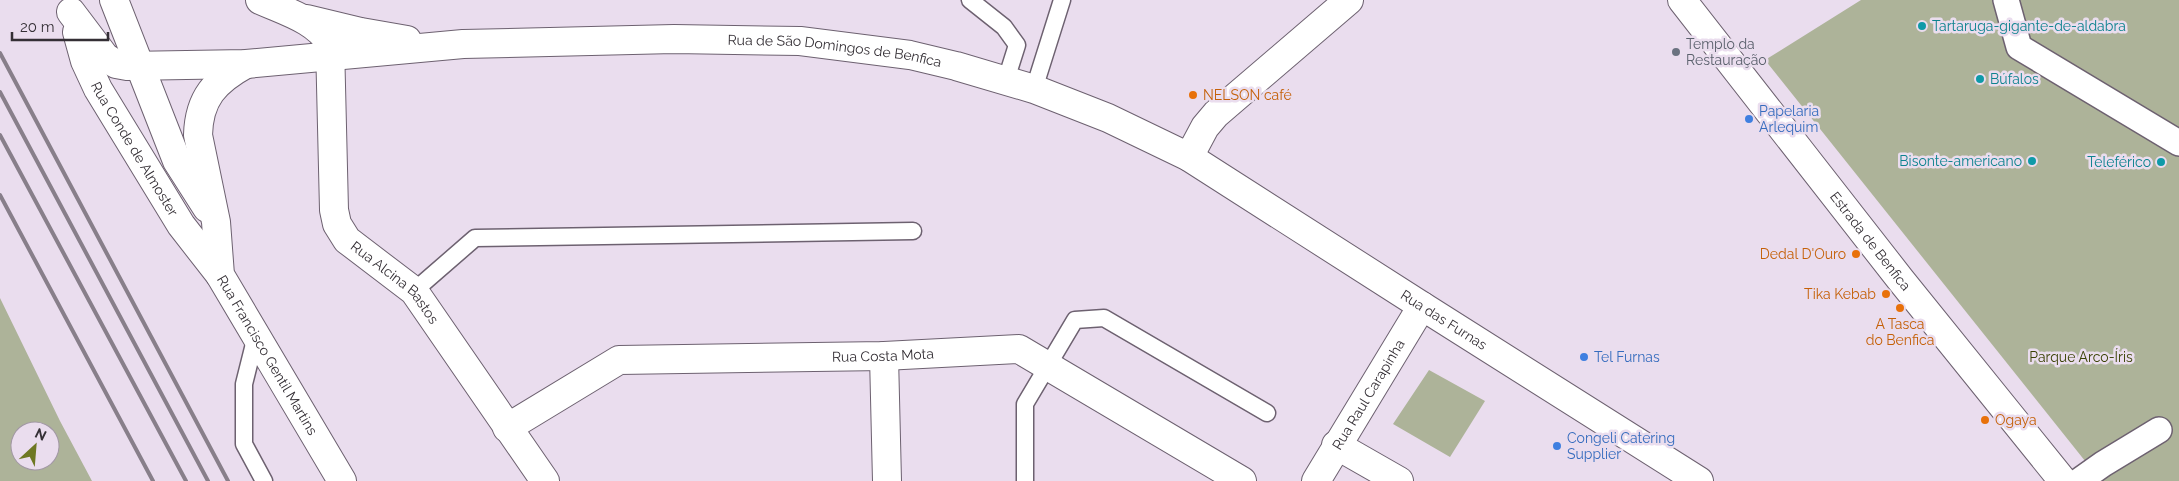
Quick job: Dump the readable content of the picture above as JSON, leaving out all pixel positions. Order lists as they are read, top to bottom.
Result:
{
  "streets": {
    "street": [
      "Rua de São Domingos de Benfica",
      "Rua Conde de Almoster",
      "Estrada de Benfica",
      "Rua Alcina Bastos",
      "Rua das Furnas",
      "Rua Francisco Gentil Martins",
      "Rua Costa Mota",
      "Rua Raul Carapinha"
    ]
  },
  "crossings": [
    ["Rua de São Domingos de Benfica", "Rua Conde de Almoster"],
    ["Rua de São Domingos de Benfica", "Rua Alcina Bastos"],
    ["Rua de São Domingos de Benfica", "Rua das Furnas"],
    ["Rua de São Domingos de Benfica", "Rua Francisco Gentil Martins"],
    ["Rua Conde de Almoster", "Rua Francisco Gentil Martins"],
    ["Rua Alcina Bastos", "Rua Costa Mota"],
    ["Rua das Furnas", "Rua Raul Carapinha"]
  ],
  "parks": ["Parque Arco-Íris"],
  "places": [
    "Tartaruga-gigante-de-aldabra",
    "Templo da Restauração",
    "Búfalos",
    "NELSON café",
    "Papelaria Arlequim",
    "Bisonte-americano",
    "Teleférico",
    "Dedal D'Ouro",
    "Tika Kebab",
    "A Tasca do Benfica",
    "Tel Furnas",
    "Ogaya",
    "Congeli Catering Supplier"
  ],
  "scale_bar": "20 m",
  "north": "top right"
}
